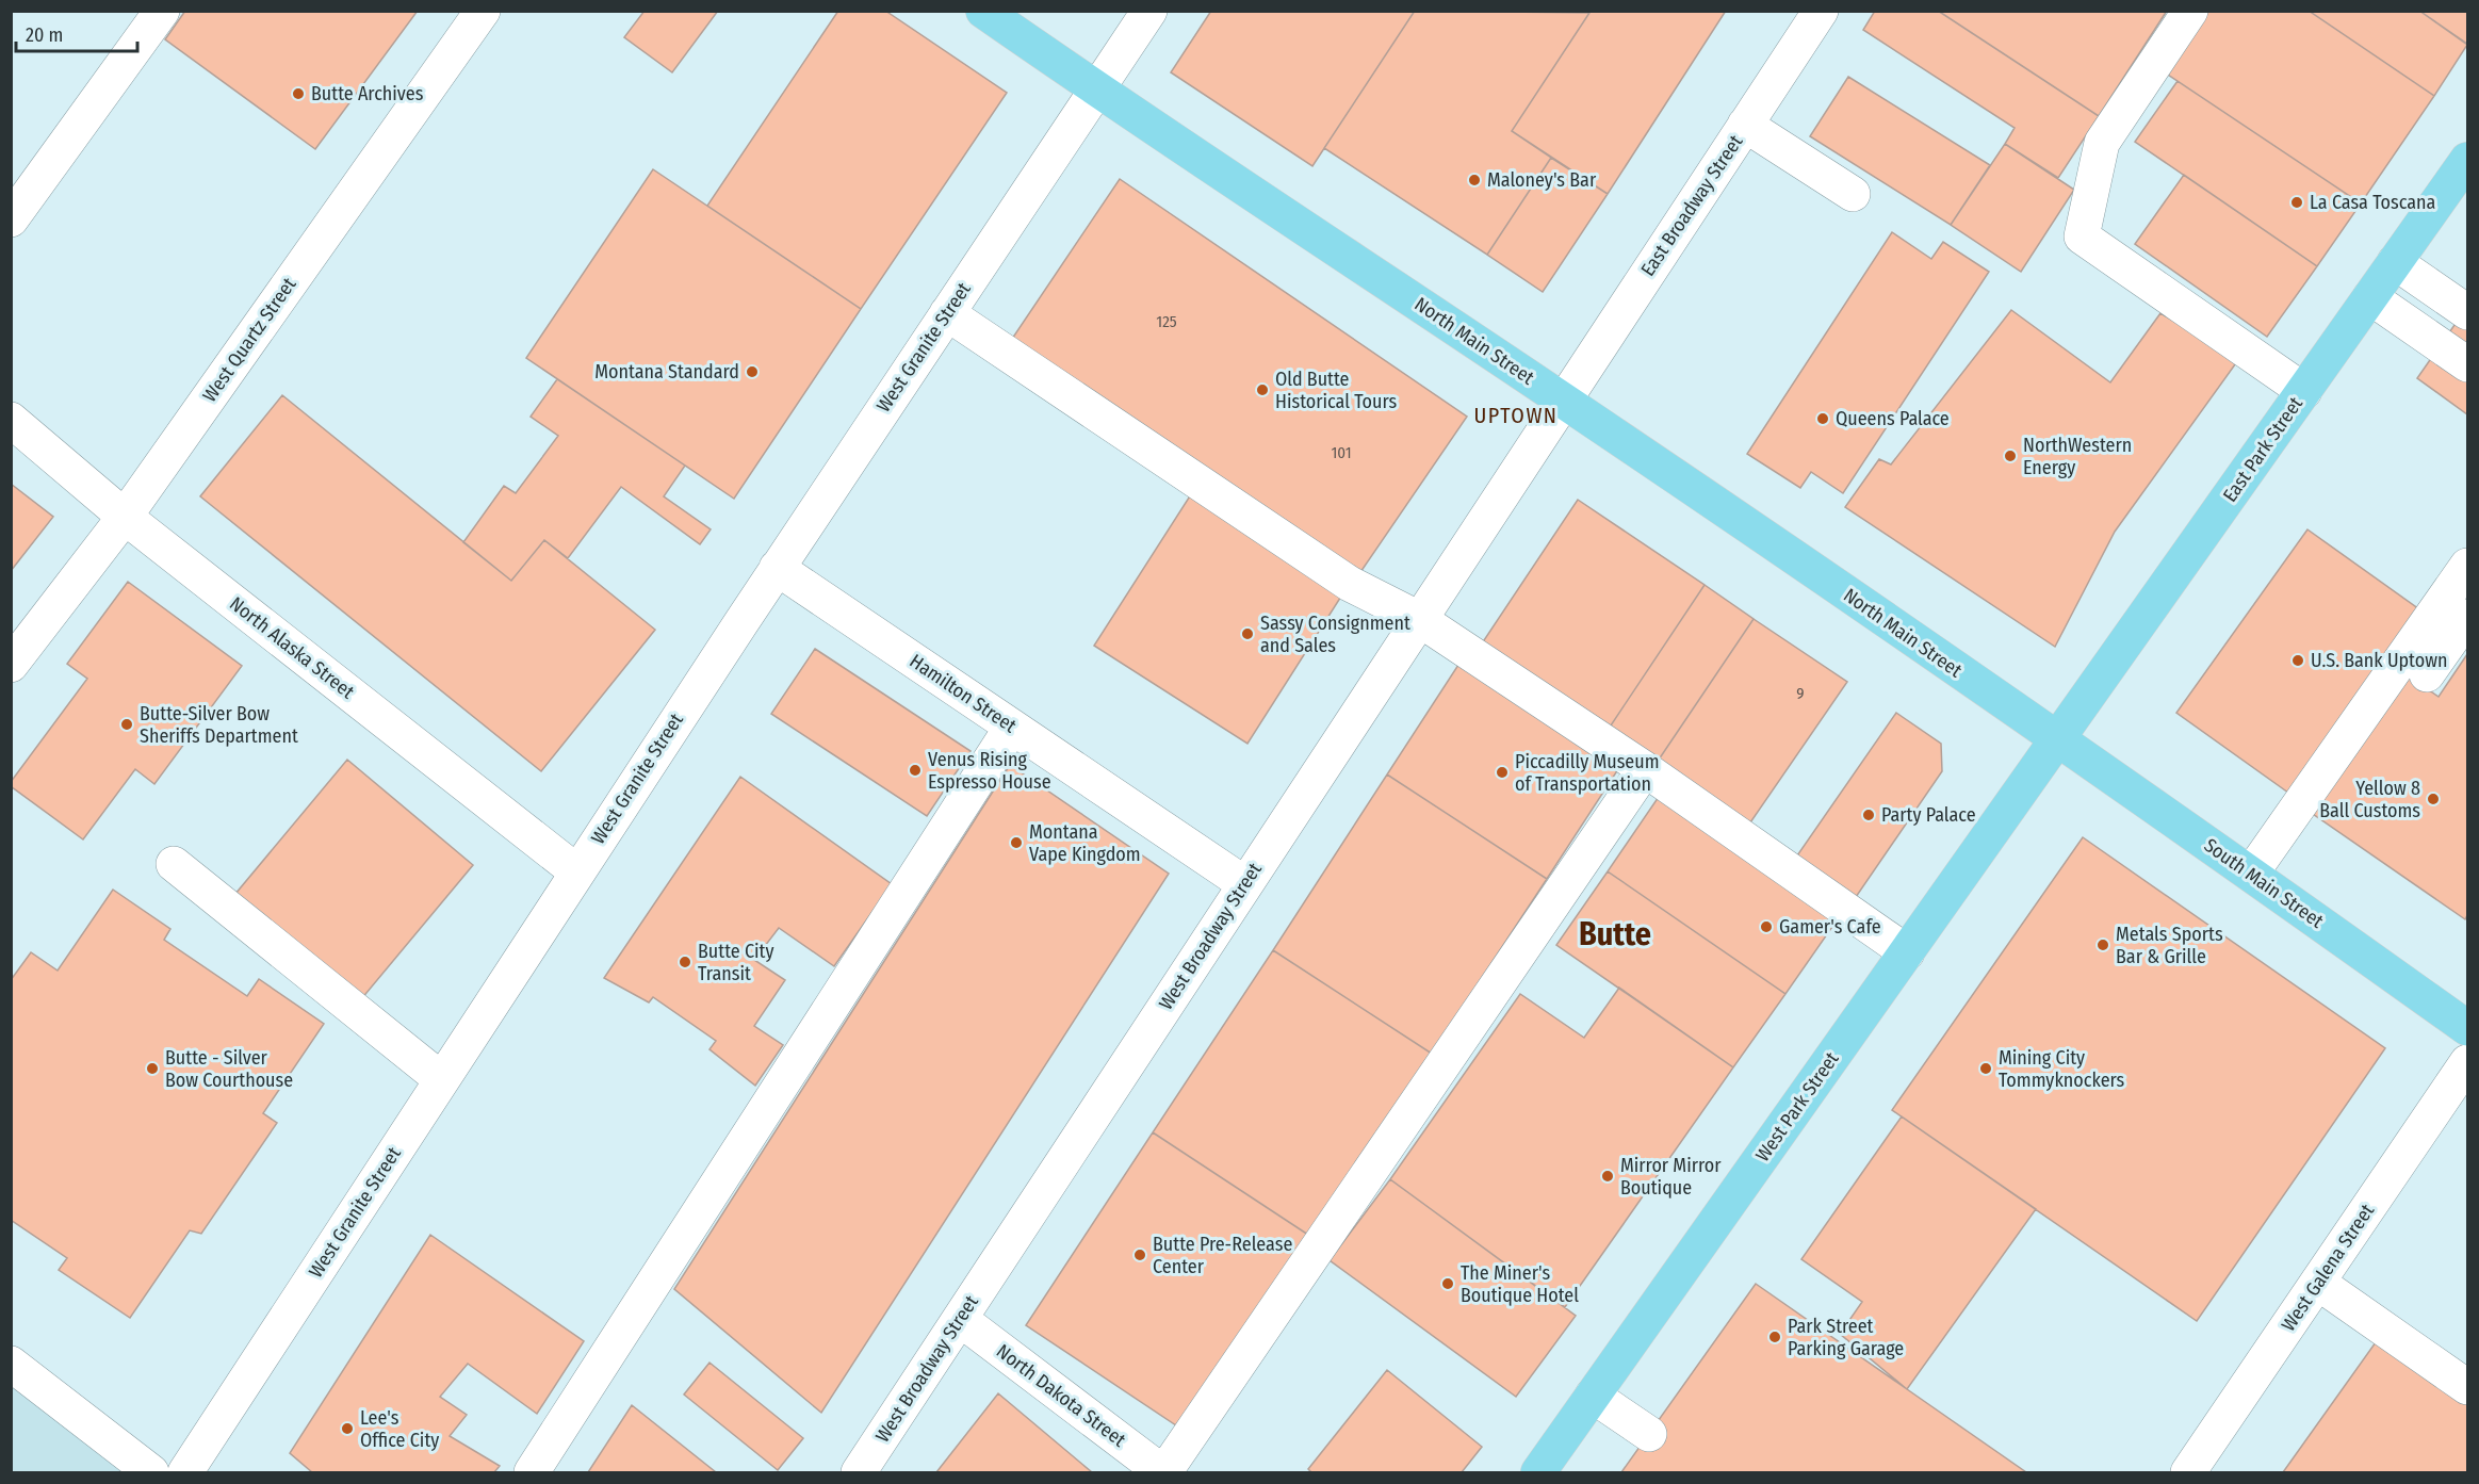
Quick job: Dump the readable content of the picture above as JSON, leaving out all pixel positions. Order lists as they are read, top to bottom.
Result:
{
  "streets": {
    "main road": [
      "North Main Street",
      "East Park Street",
      "South Main Street",
      "West Park Street"
    ],
    "street": [
      "East Broadway Street",
      "West Quartz Street",
      "West Granite Street",
      "North Alaska Street",
      "Hamilton Street",
      "West Broadway Street",
      "West Galena Street",
      "North Dakota Street"
    ]
  },
  "crossings": [
    ["East Broadway Street", "North Main Street"],
    ["East Broadway Street", "West Broadway Street"],
    ["West Quartz Street", "North Alaska Street"],
    ["North Main Street", "West Granite Street"],
    ["North Main Street", "East Park Street"],
    ["North Main Street", "South Main Street"],
    ["North Main Street", "West Broadway Street"],
    ["North Main Street", "West Park Street"],
    ["West Granite Street", "North Alaska Street"],
    ["West Granite Street", "Hamilton Street"],
    ["East Park Street", "South Main Street"],
    ["East Park Street", "West Park Street"],
    ["Hamilton Street", "West Broadway Street"],
    ["South Main Street", "West Park Street"],
    ["West Broadway Street", "North Dakota Street"]
  ],
  "districts": ["UPTOWN", "Butte"],
  "places": [
    "Butte Archives",
    "Maloney's Bar",
    "La Casa Toscana",
    "Montana Standard",
    "Old Butte Historical Tours",
    "Queens Palace",
    "NorthWestern Energy",
    "Sassy Consignment and Sales",
    "U.S. Bank Uptown",
    "Butte-Silver Bow Sheriffs Department",
    "Venus Rising Espresso House",
    "Piccadilly Museum of Transportation",
    "Yellow 8 Ball Customs",
    "Party Palace",
    "Montana Vape Kingdom",
    "Gamer's Cafe",
    "Metals Sports Bar & Grille",
    "Butte City Transit",
    "Butte - Silver Bow Courthouse",
    "Mining City Tommyknockers",
    "Mirror Mirror Boutique",
    "Butte Pre-Release Center",
    "The Miner's Boutique Hotel",
    "Park Street Parking Garage",
    "Lee's Office City"
  ],
  "house_numbers": ["125", "101", "9"],
  "scale_bar": "20 m"
}
